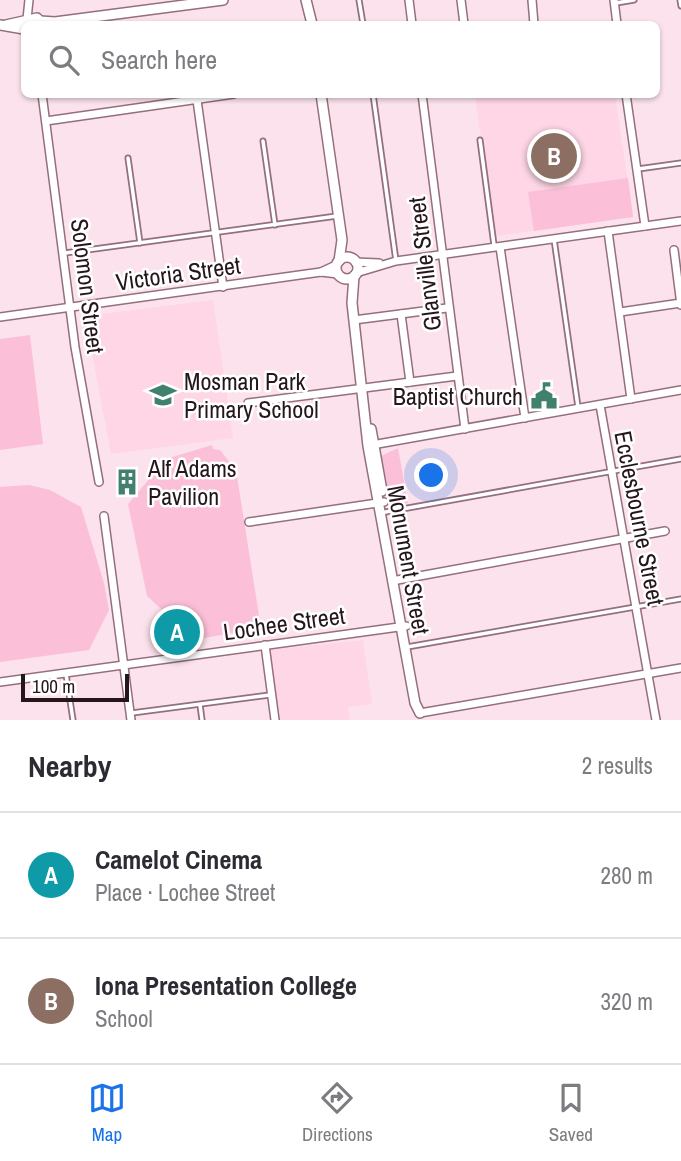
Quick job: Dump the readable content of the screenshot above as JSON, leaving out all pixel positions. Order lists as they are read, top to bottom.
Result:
{
  "streets": {
    "street": [
      "Glanville Street",
      "Victoria Street",
      "Solomon Street",
      "Ecclesbourne Street",
      "Monument Street",
      "Lochee Street"
    ]
  },
  "crossings": [
    ["Victoria Street", "Solomon Street"],
    ["Victoria Street", "Monument Street"],
    ["Monument Street", "Lochee Street"]
  ],
  "places": {
    "school or university": ["Mosman Park Primary School"],
    "public building": ["Baptist Church"],
    "building": ["Alf Adams Pavilion"]
  },
  "scale_bar": "100 m",
  "page": {
    "search": "Search here",
    "pins": ["B", "A"],
    "scale": "100 m",
    "heading": ["Nearby", "2 results"],
    "list": [
      {
        "mark": "A",
        "name": "Camelot Cinema",
        "note": "Place · Lochee Street",
        "value": "280 m"
      },
      {
        "mark": "B",
        "name": "Iona Presentation College",
        "note": "School",
        "value": "320 m"
      }
    ],
    "nav": ["Map", "Directions", "Saved"]
  }
}
